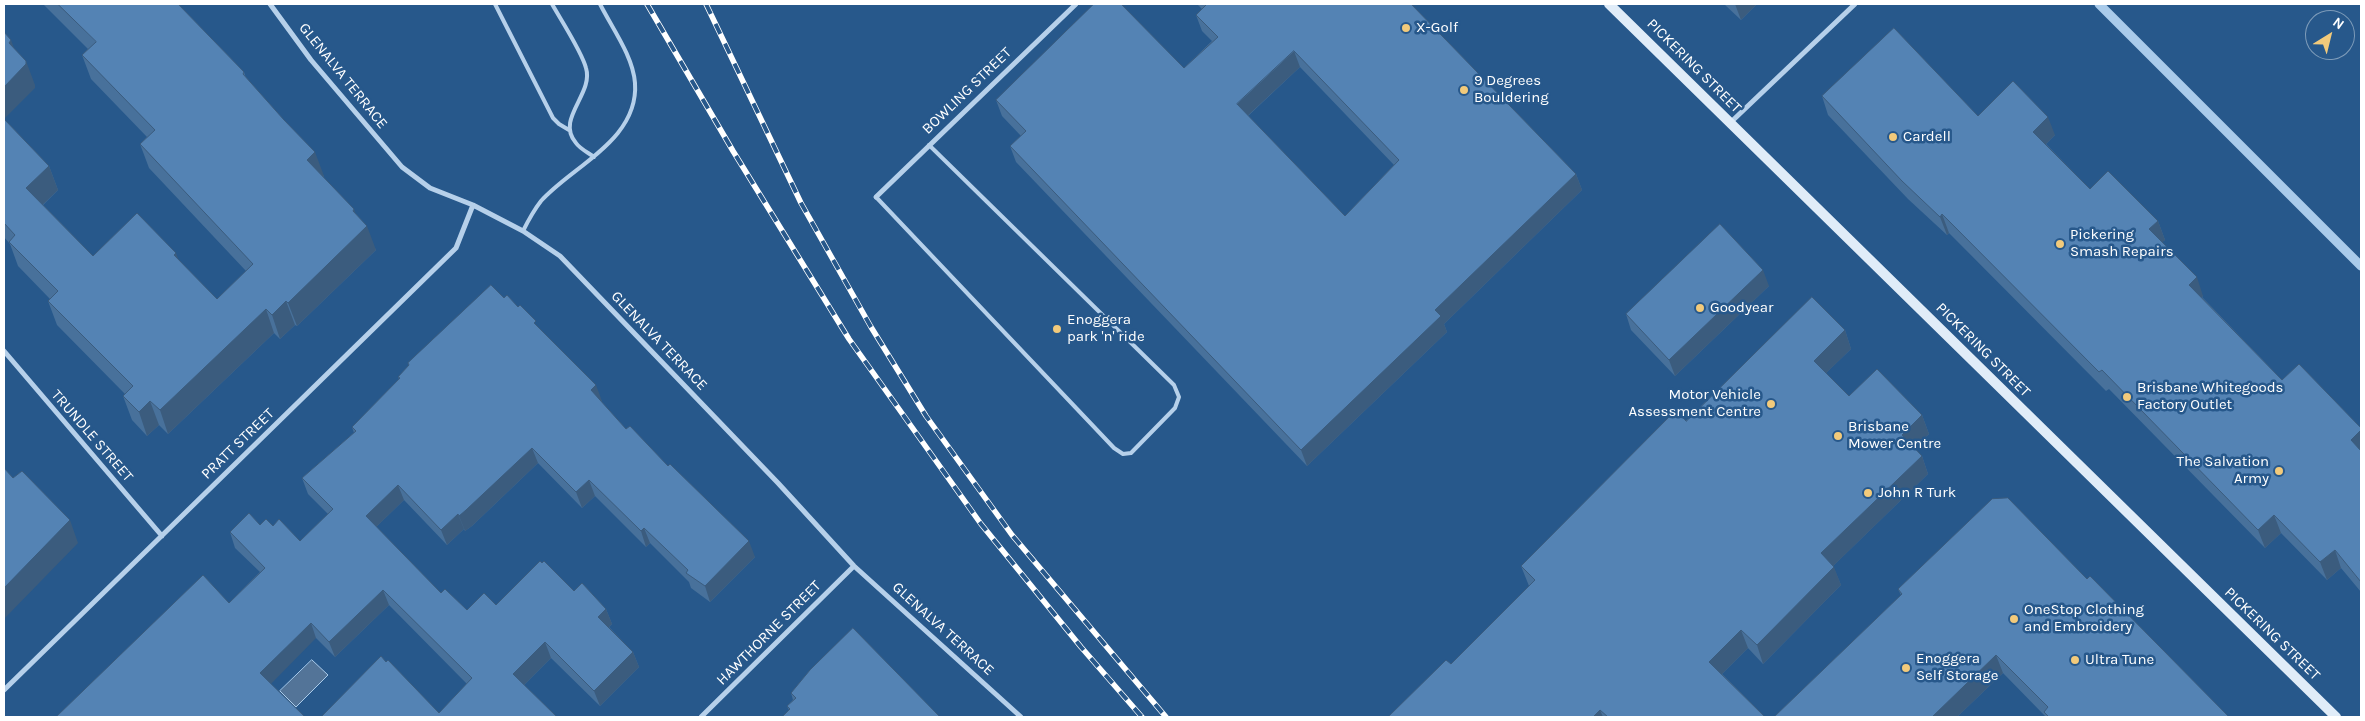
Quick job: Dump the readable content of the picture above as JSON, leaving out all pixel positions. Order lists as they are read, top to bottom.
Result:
{
  "streets": {
    "main road": ["PICKERING STREET"],
    "street": [
      "GLENALVA TERRACE",
      "BOWLING STREET",
      "TRUNDLE STREET",
      "PRATT STREET",
      "HAWTHORNE STREET"
    ]
  },
  "crossings": [
    ["GLENALVA TERRACE", "PRATT STREET"],
    ["GLENALVA TERRACE", "HAWTHORNE STREET"],
    ["TRUNDLE STREET", "PRATT STREET"]
  ],
  "places": [
    "X-Golf",
    "9 Degrees Bouldering",
    "Cardell",
    "Pickering Smash Repairs",
    "Goodyear",
    "Enoggera park 'n' ride",
    "Brisbane Whitegoods Factory Outlet",
    "Motor Vehicle Assessment Centre",
    "Brisbane Mower Centre",
    "The Salvation Army",
    "John R Turk",
    "OneStop Clothing and Embroidery",
    "Ultra Tune",
    "Enoggera Self Storage"
  ],
  "north": "top right"
}
